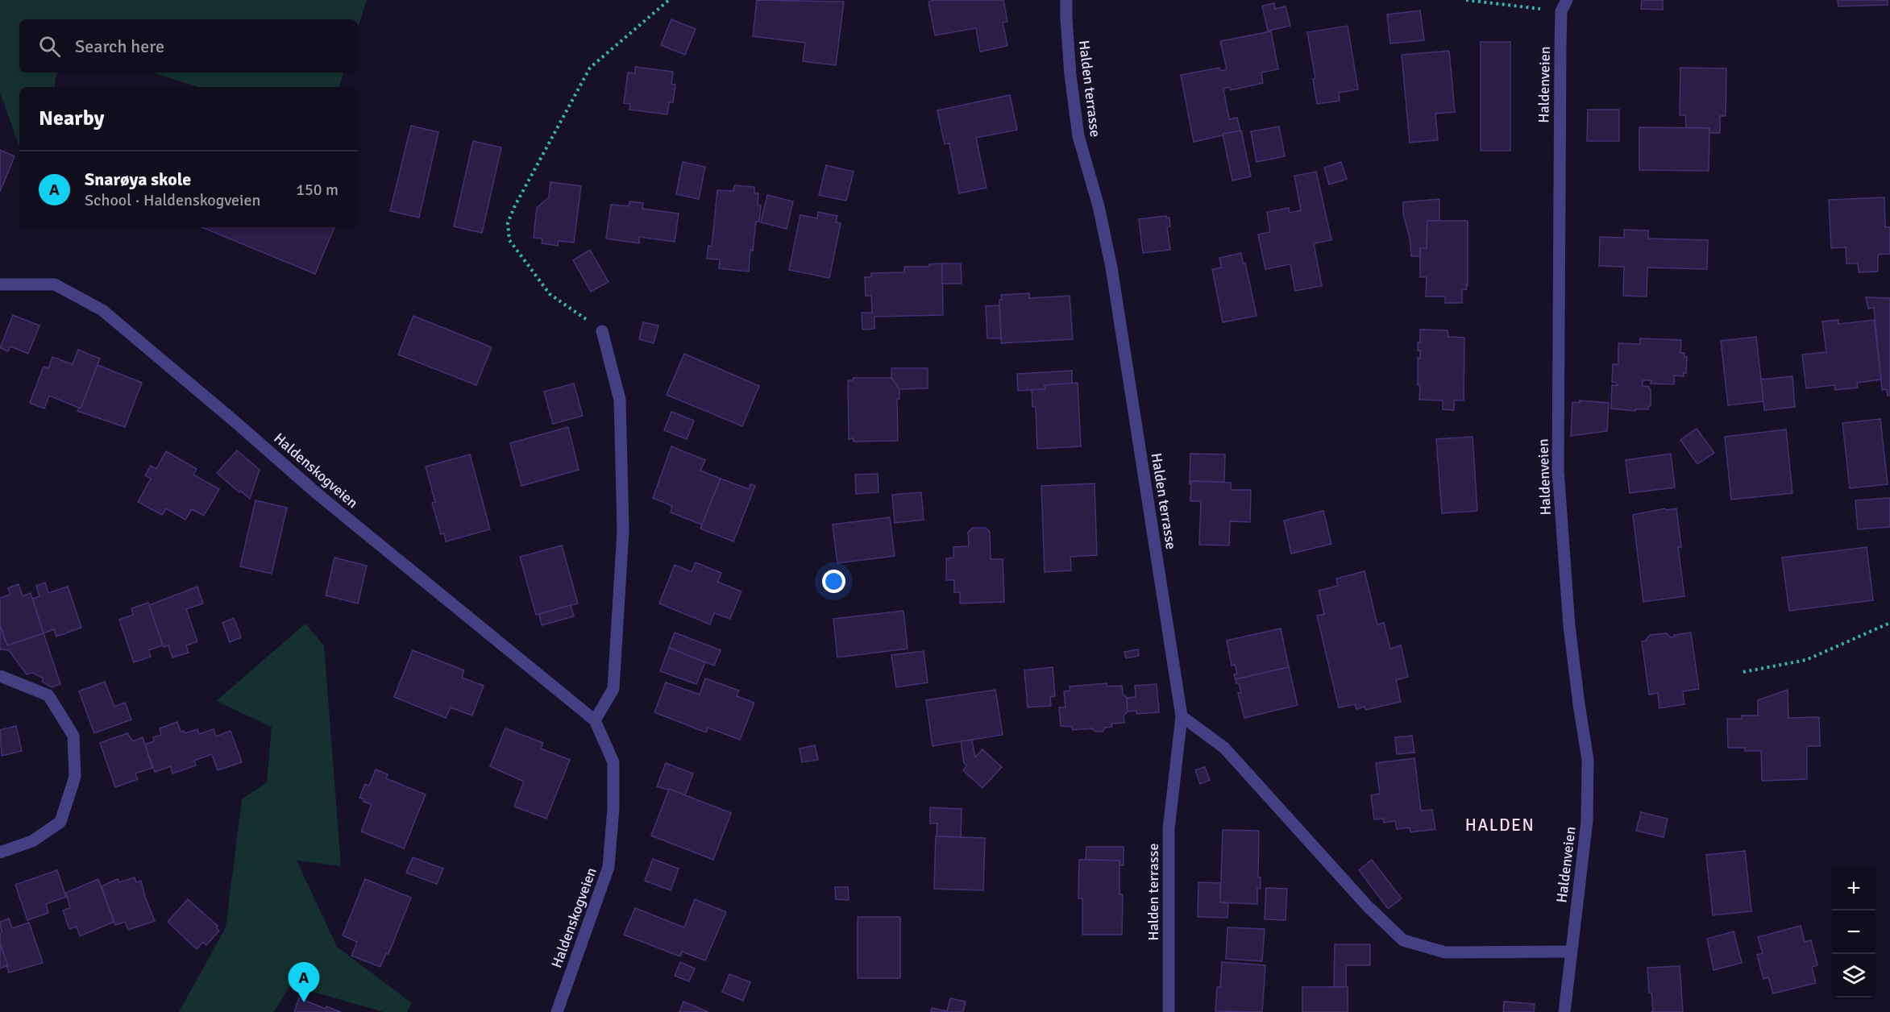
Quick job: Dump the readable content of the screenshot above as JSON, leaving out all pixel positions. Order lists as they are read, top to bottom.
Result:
{
  "streets": {
    "street": ["Haldenveien", "Halden terrasse", "Haldenskogveien"]
  },
  "districts": ["HALDEN"],
  "page": {
    "search": "Search here",
    "heading": "Nearby",
    "list": [
      {
        "mark": "A",
        "name": "Snarøya skole",
        "note": "School · Haldenskogveien",
        "value": "150 m"
      }
    ],
    "map_buttons": ["+", "−"],
    "pins": "A"
  }
}
